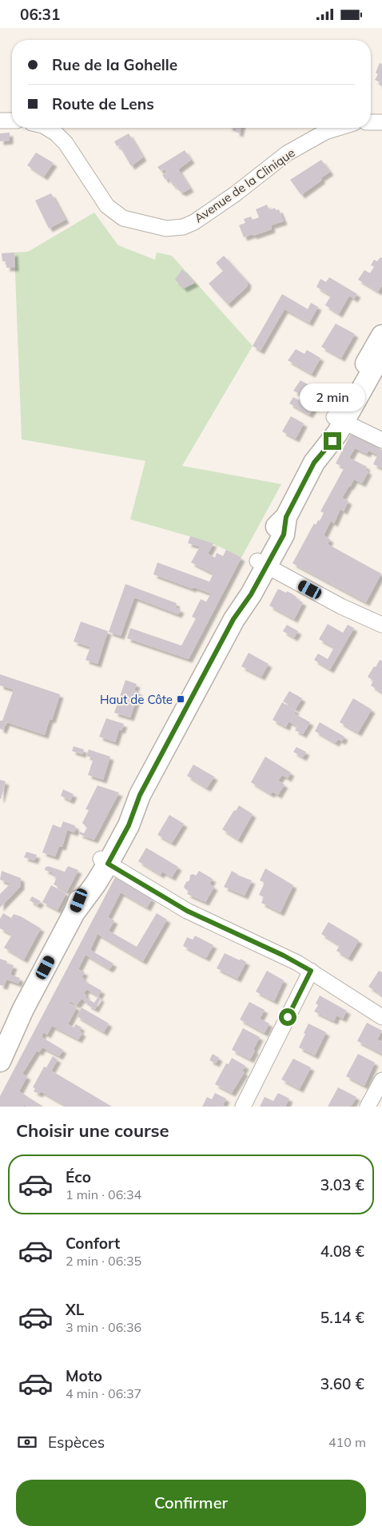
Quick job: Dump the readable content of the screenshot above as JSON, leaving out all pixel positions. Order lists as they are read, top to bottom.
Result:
{
  "streets": {
    "street": ["Avenue de la Clinique"]
  },
  "places": {
    "transit": ["Haut de Côte"]
  },
  "page": {
    "status": "06:31",
    "banner": ["Rue de la Gohelle", "Route de Lens"],
    "bubble": "2 min",
    "heading": "Choisir une course",
    "list": [
      {
        "name": "Éco",
        "note": "1 min · 06:34",
        "value": "3.03 €"
      },
      {
        "name": "Confort",
        "note": "2 min · 06:35",
        "value": "4.08 €"
      },
      {
        "name": "XL",
        "note": "3 min · 06:36",
        "value": "5.14 €"
      },
      {
        "name": "Moto",
        "note": "4 min · 06:37",
        "value": "3.60 €"
      }
    ],
    "pay": ["Espèces", "410 m"],
    "buttons": "Confirmer"
  }
}
